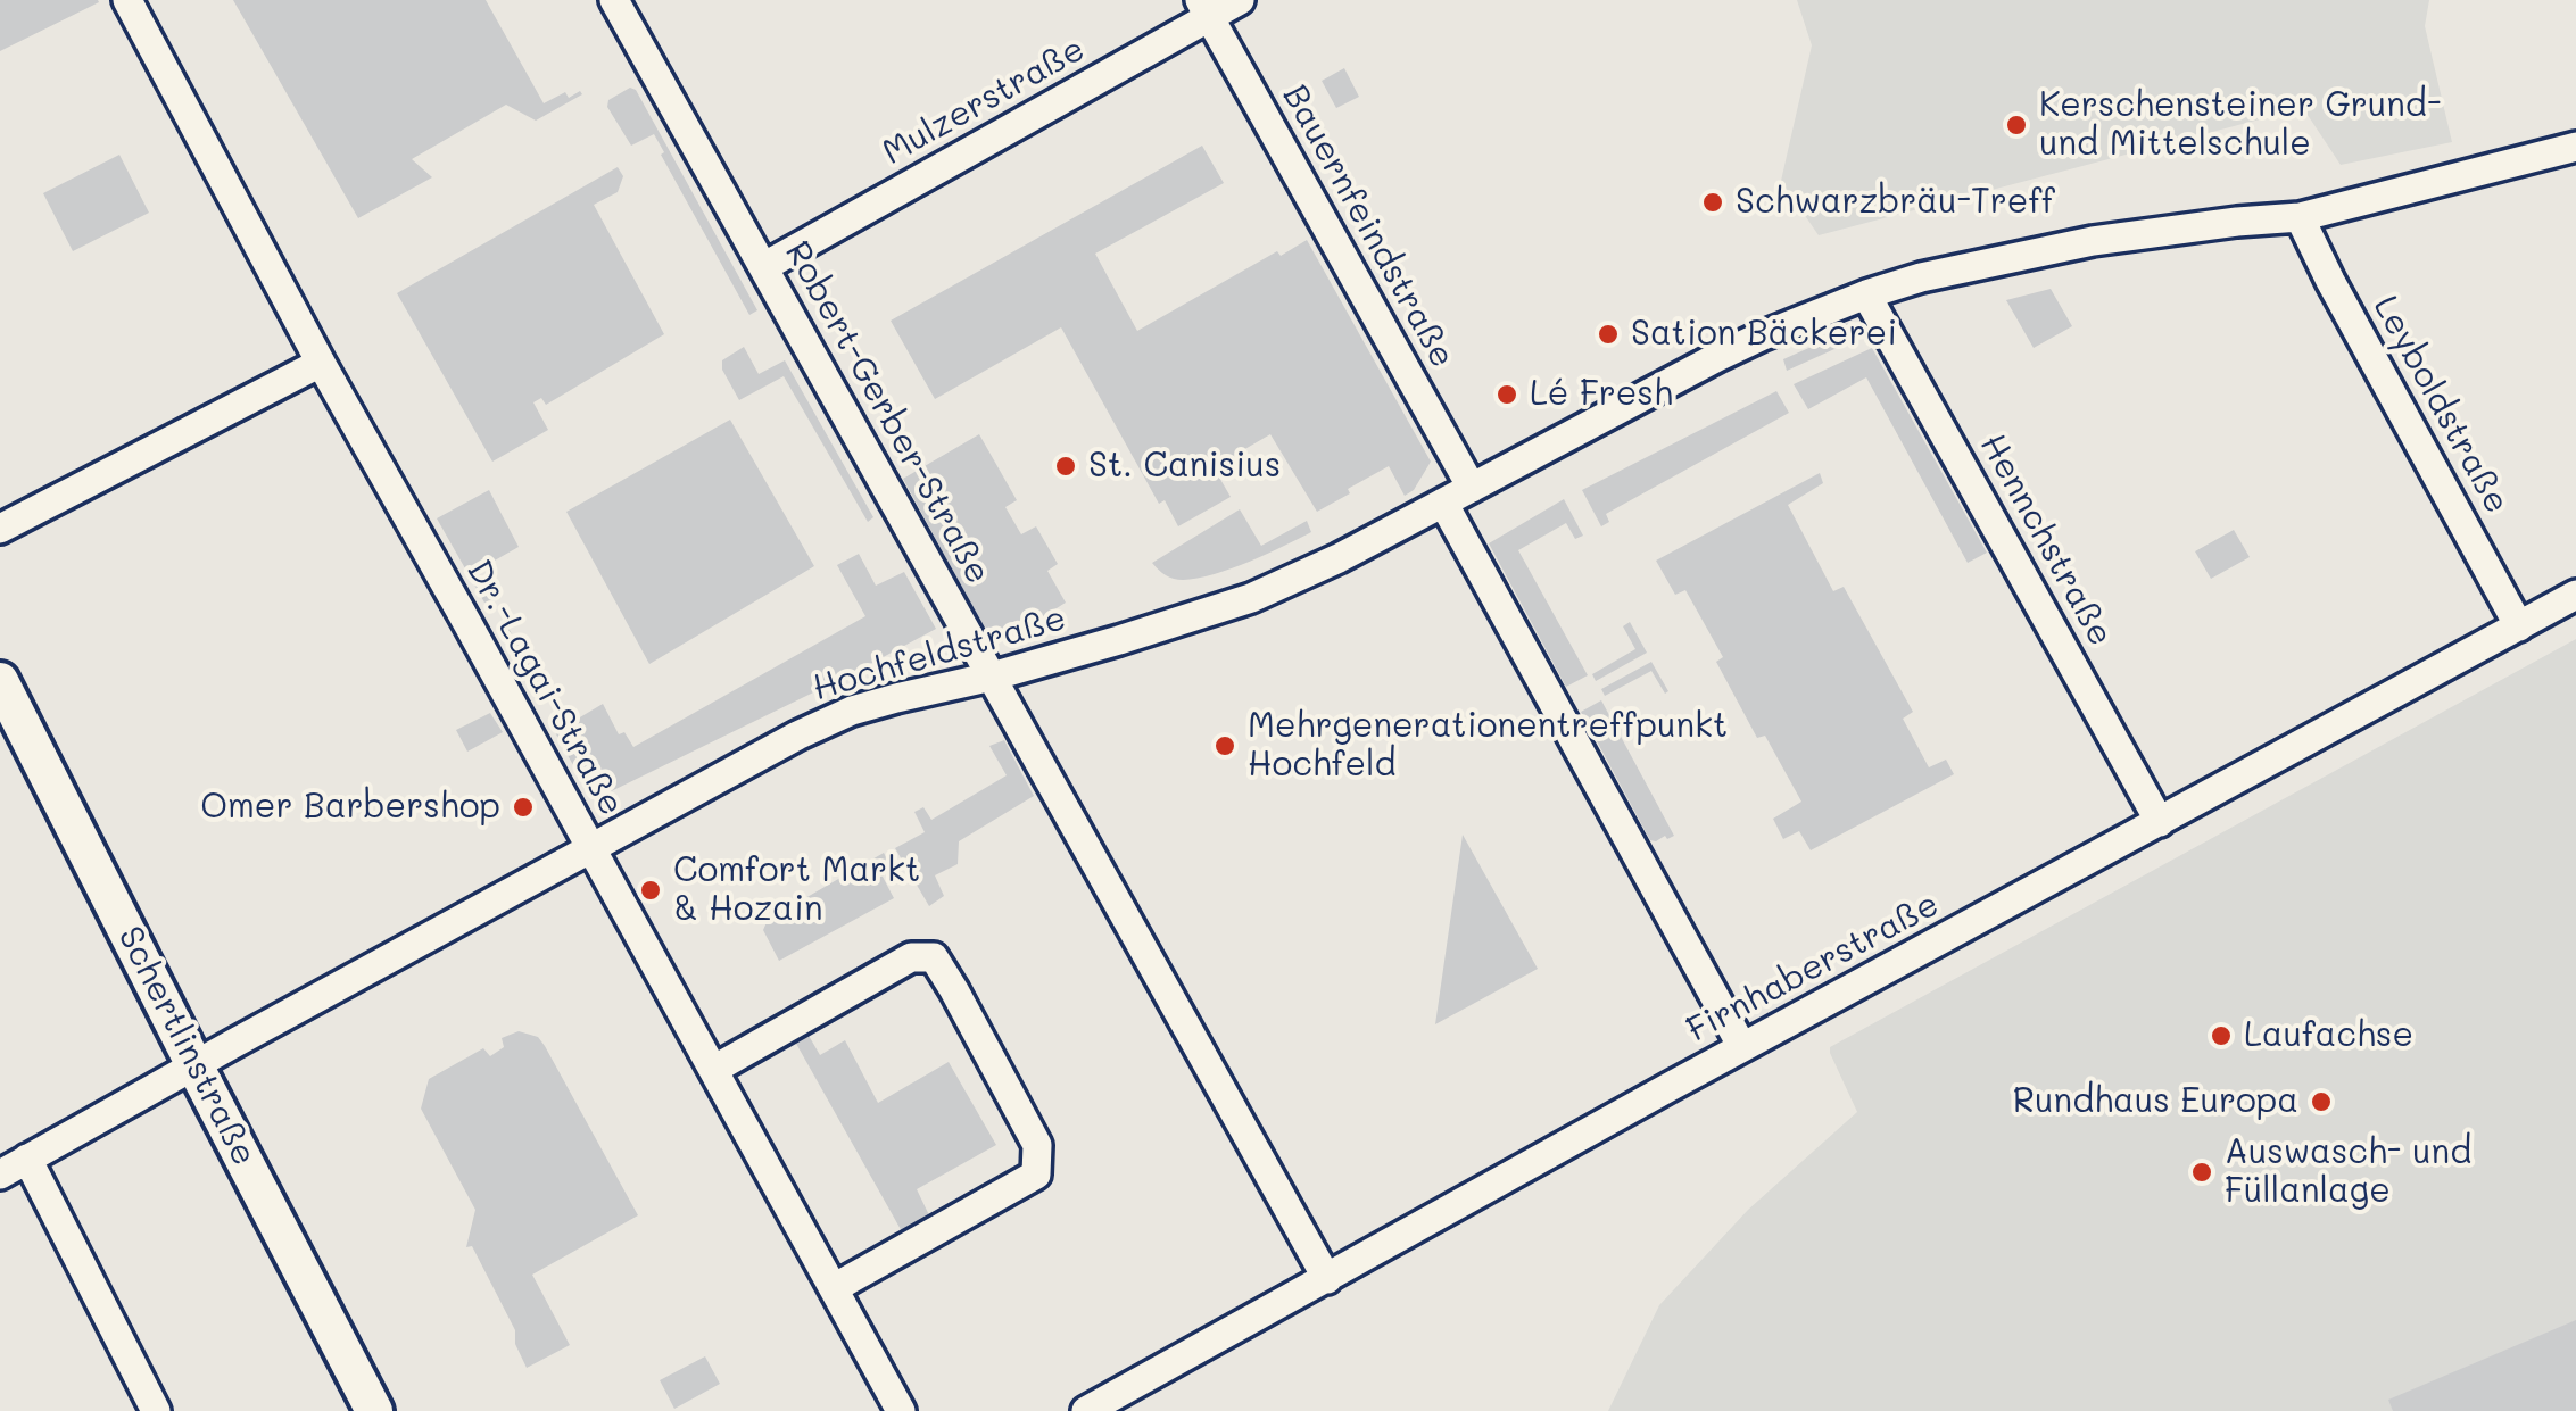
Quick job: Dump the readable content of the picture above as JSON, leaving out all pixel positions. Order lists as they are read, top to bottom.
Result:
{
  "streets": {
    "street": [
      "Mulzerstraße",
      "Bauernfeindstraße",
      "Leyboldstraße",
      "Robert-Gerber-Straße",
      "Hennchstraße",
      "Hochfeldstraße",
      "Dr.-Lagai-Straße",
      "Firnhaberstraße",
      "Schertlinstraße"
    ]
  },
  "crossings": [
    ["Mulzerstraße", "Bauernfeindstraße"],
    ["Mulzerstraße", "Robert-Gerber-Straße"],
    ["Bauernfeindstraße", "Hochfeldstraße"],
    ["Leyboldstraße", "Hochfeldstraße"],
    ["Leyboldstraße", "Firnhaberstraße"],
    ["Robert-Gerber-Straße", "Hochfeldstraße"],
    ["Robert-Gerber-Straße", "Firnhaberstraße"],
    ["Hennchstraße", "Hochfeldstraße"],
    ["Hennchstraße", "Firnhaberstraße"],
    ["Hochfeldstraße", "Dr.-Lagai-Straße"],
    ["Hochfeldstraße", "Schertlinstraße"]
  ],
  "places": [
    "Kerschensteiner Grund- und Mittelschule",
    "Schwarzbräu-Treff",
    "Sation Bäckerei",
    "Lé Fresh",
    "St. Canisius",
    "Mehrgenerationentreffpunkt Hochfeld",
    "Omer Barbershop",
    "Comfort Markt & Hozain",
    "Laufachse",
    "Rundhaus Europa",
    "Auswasch- und Füllanlage"
  ]
}
